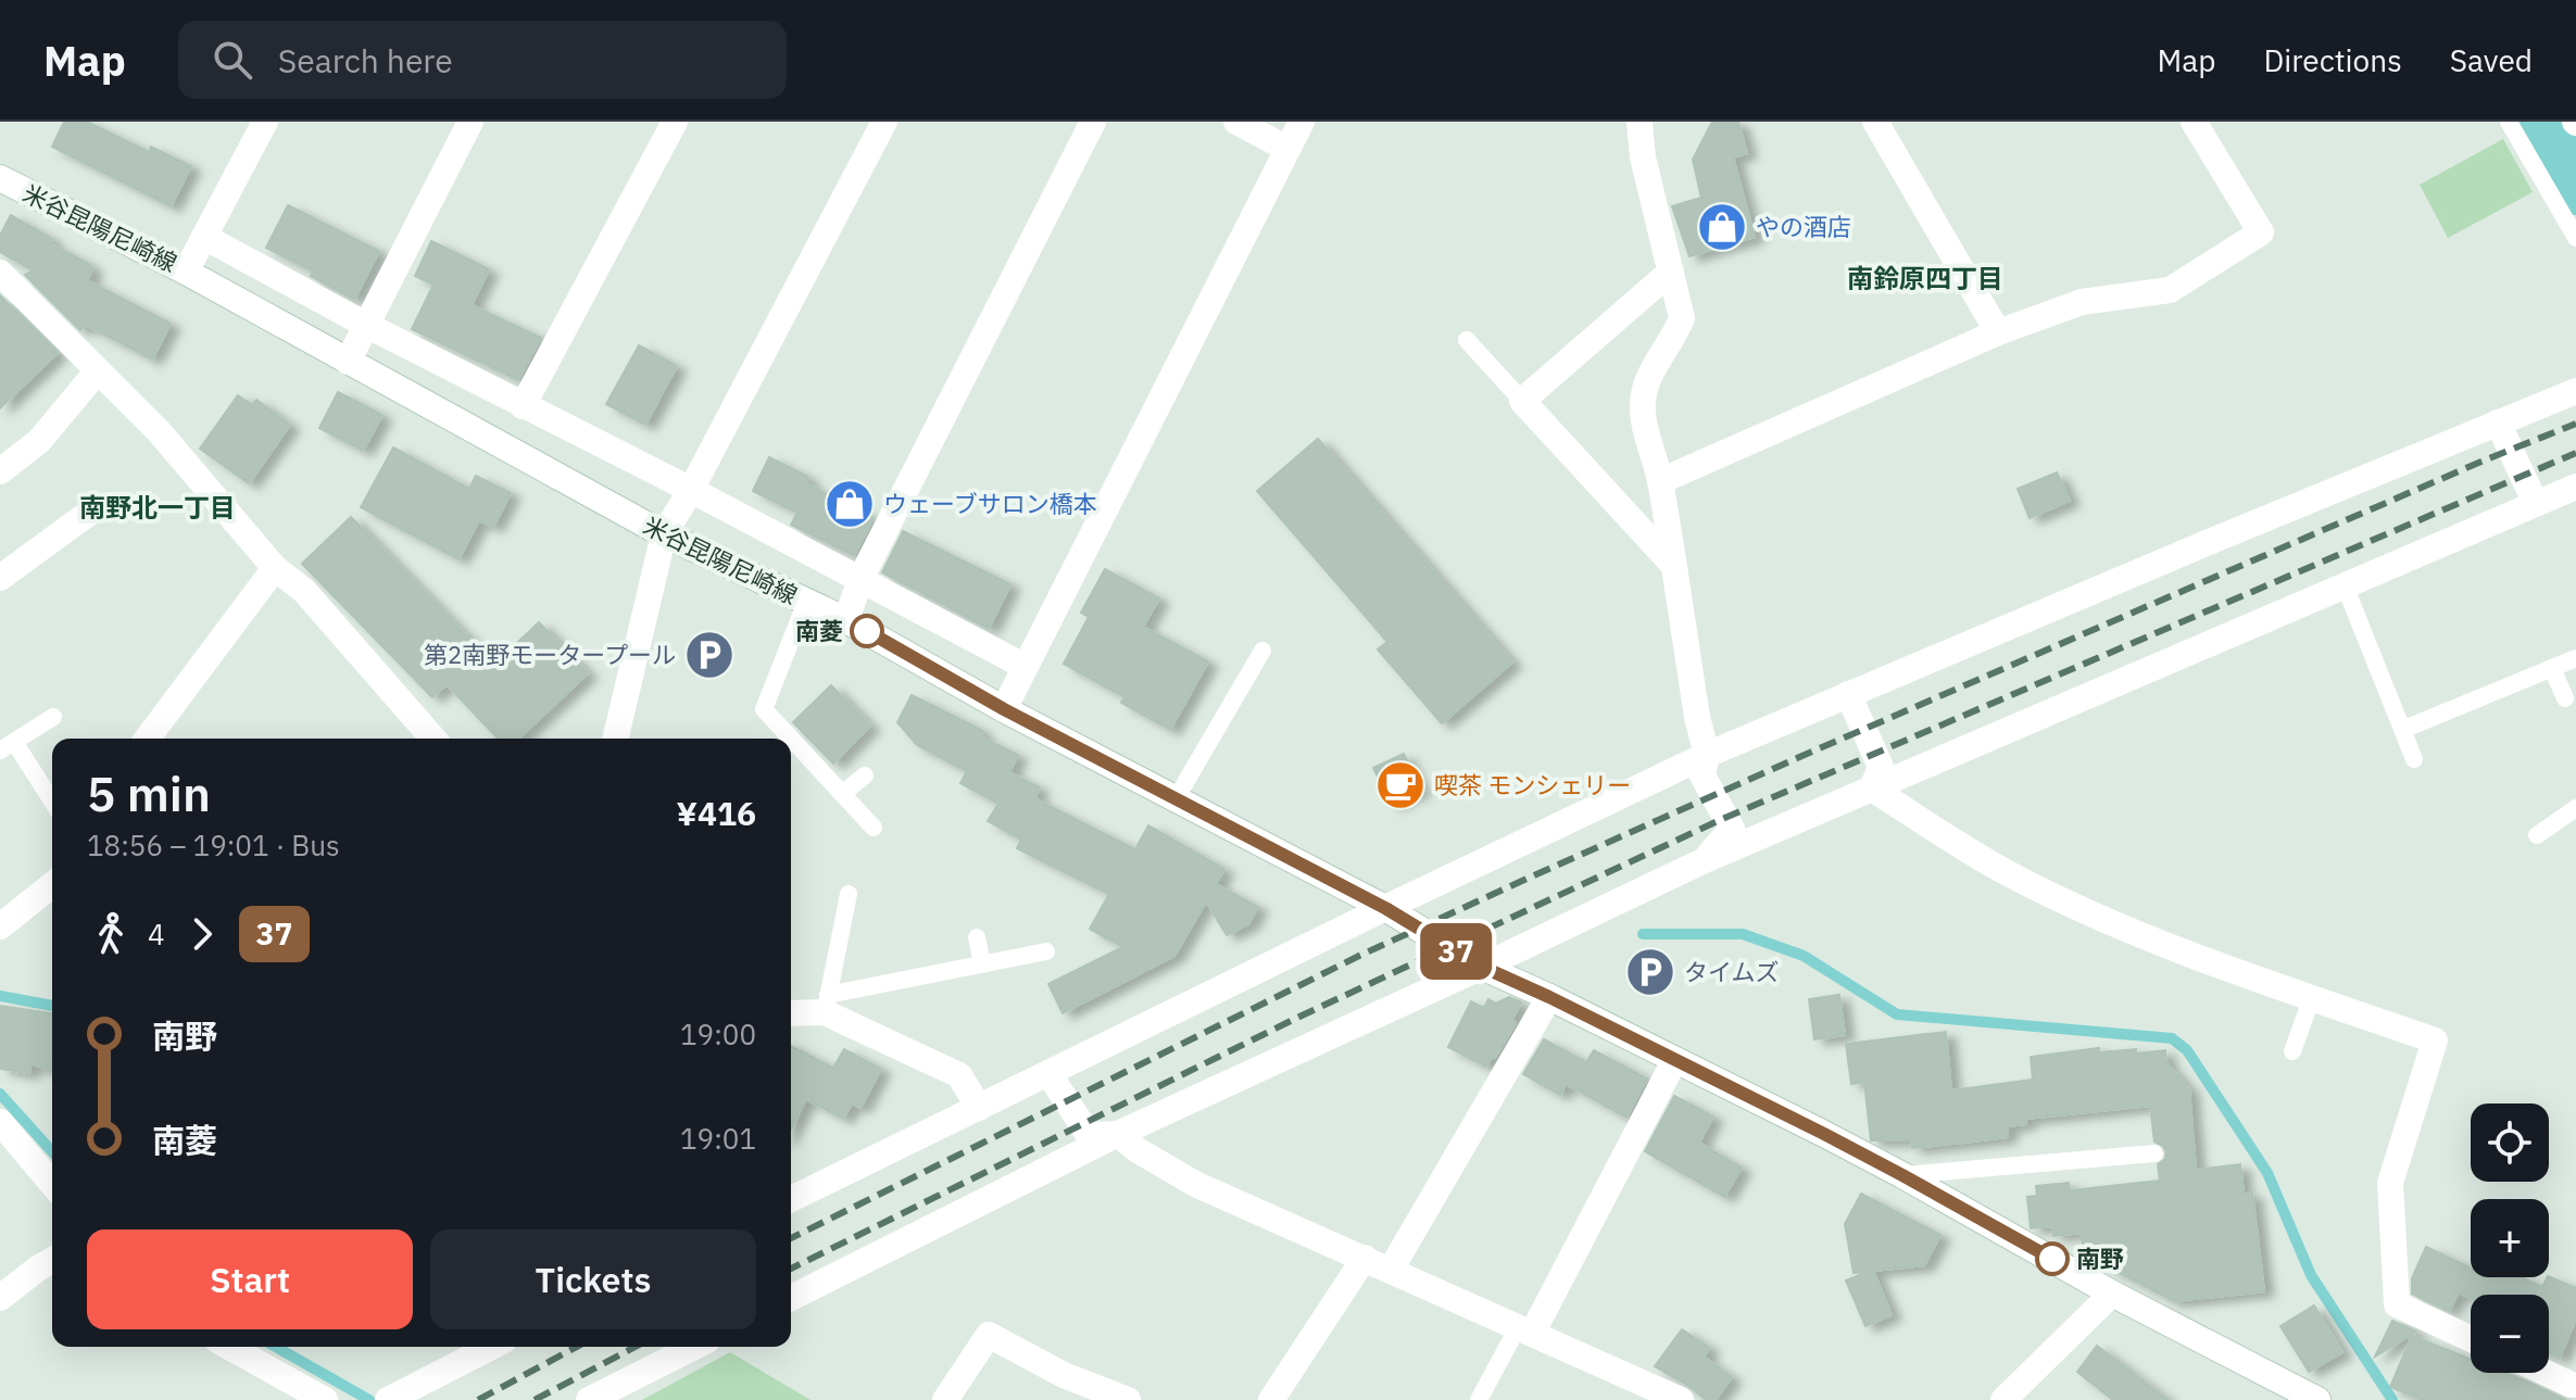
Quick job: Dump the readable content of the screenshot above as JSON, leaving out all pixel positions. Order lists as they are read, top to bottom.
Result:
{
  "streets": {
    "street": ["米谷昆陽尼崎線"]
  },
  "districts": ["南鈴原四丁目", "南野北一丁目"],
  "places": {
    "shop": ["やの酒店", "ウェーブサロン橋本"],
    "other": ["南菱", "南野"],
    "parking": ["第2南野モータープール", "タイムズ"],
    "cafe": ["喫茶 モンシェリー"]
  },
  "lines": ["bus line 37"],
  "page": {
    "header": "Map",
    "search": "Search here",
    "nav": ["Map", "Directions", "Saved"],
    "on_map": "37",
    "heading": ["5 min", "18:56 – 19:01 · Bus", "¥416"],
    "legs": ["4", "37"],
    "list": [
      {
        "name": "南野",
        "value": "19:00"
      },
      {
        "name": "南菱",
        "value": "19:01"
      }
    ],
    "map_buttons": ["+", "−"],
    "buttons": ["Start", "Tickets"]
  }
}
